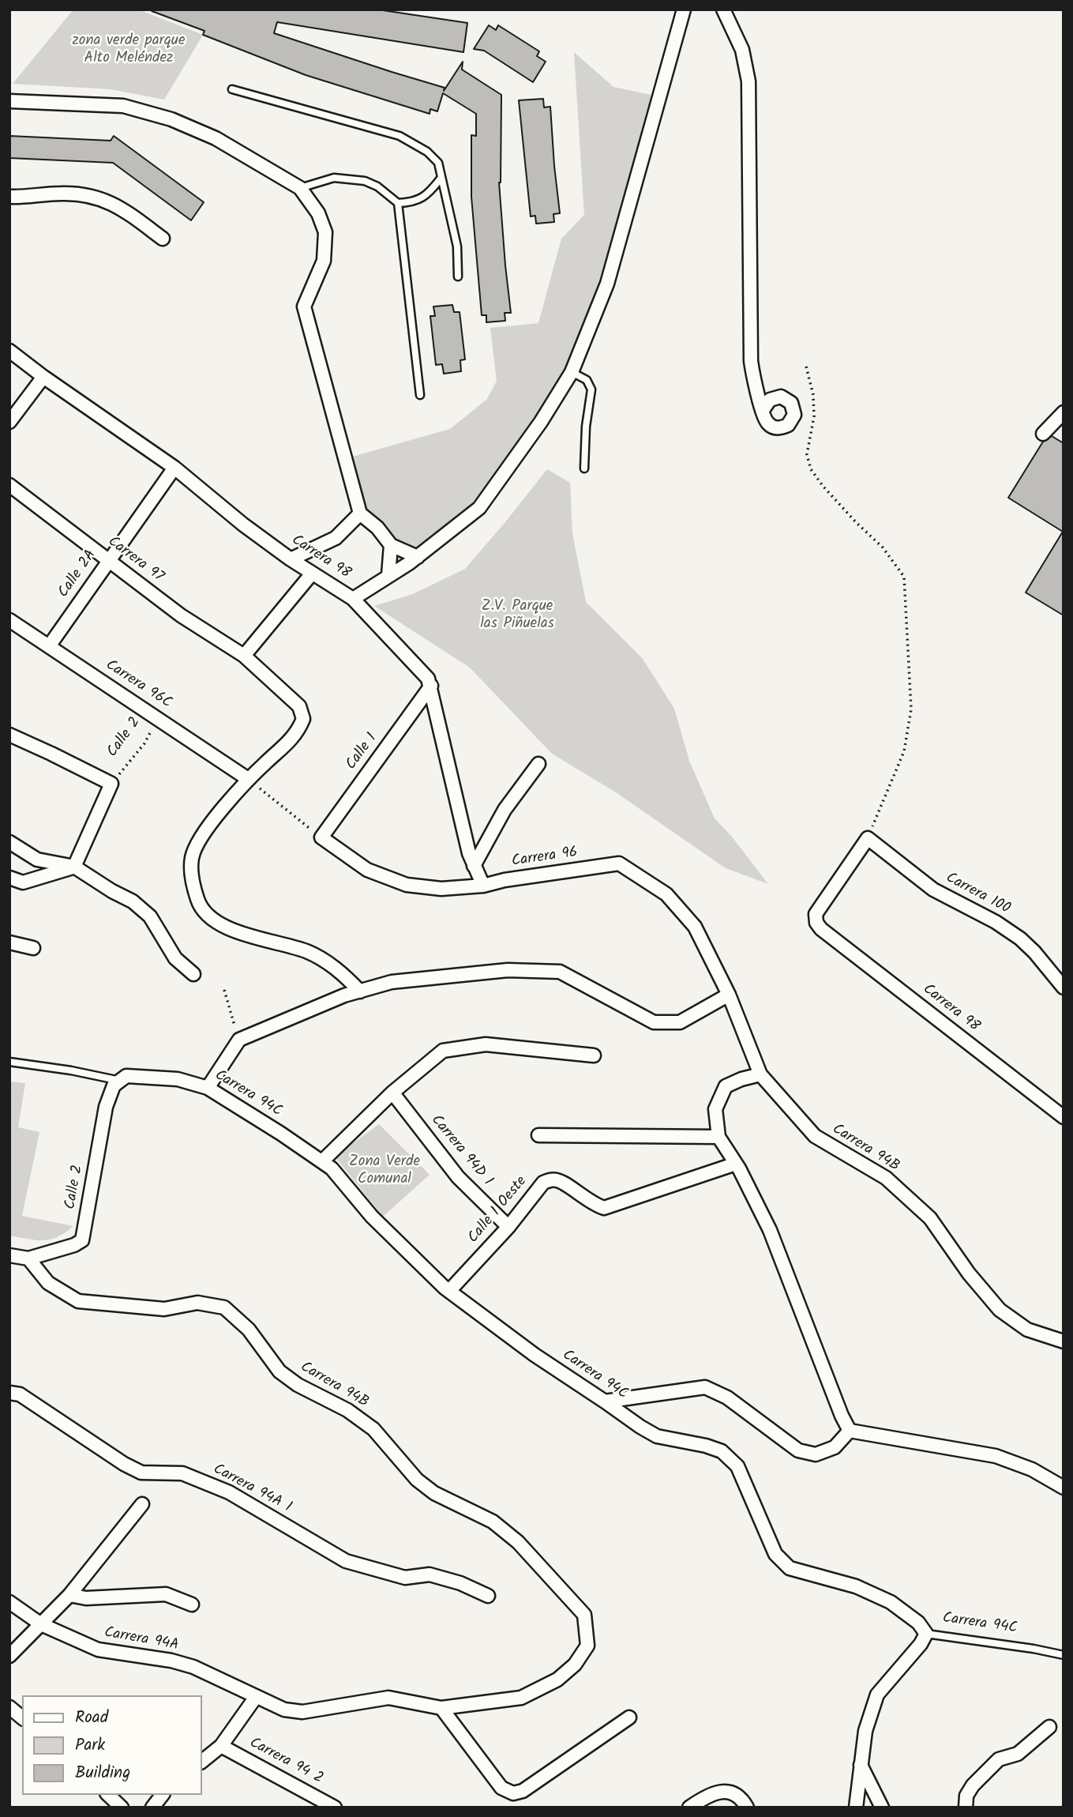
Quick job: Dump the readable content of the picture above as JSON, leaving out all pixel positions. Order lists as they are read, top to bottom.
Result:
{
  "streets": {
    "street": [
      "Carrera 98",
      "Carrera 97",
      "Calle 2A",
      "Carrera 96C",
      "Calle 2",
      "Calle 1",
      "Carrera 96",
      "Carrera 100",
      "Carrera 94C",
      "Carrera 94B",
      "Carrera 94D 1",
      "Calle 1 Oeste",
      "Carrera 94A 1",
      "Carrera 94A",
      "Carrera 94 2"
    ]
  },
  "crossings": [
    ["Carrera 98", "Calle 2A"],
    ["Carrera 98", "Calle 1"],
    ["Carrera 98", "Carrera 96"],
    ["Carrera 98", "Carrera 100"],
    ["Carrera 97", "Calle 2A"],
    ["Carrera 97", "Carrera 96C"],
    ["Calle 2A", "Carrera 96C"],
    ["Carrera 96C", "Calle 2"],
    ["Calle 2", "Carrera 94C"],
    ["Calle 2", "Carrera 94B"],
    ["Calle 1", "Carrera 96"],
    ["Carrera 96", "Carrera 94B"],
    ["Carrera 94C", "Calle 1 Oeste"],
    ["Carrera 94B", "Carrera 94A"],
    ["Carrera 94D 1", "Calle 1 Oeste"]
  ],
  "parks": ["zona verde parque Alto Meléndez", "Z.V. Parque las Piñuelas", "Zona Verde Comunal"],
  "legend": ["Road", "Park", "Building"]
}
